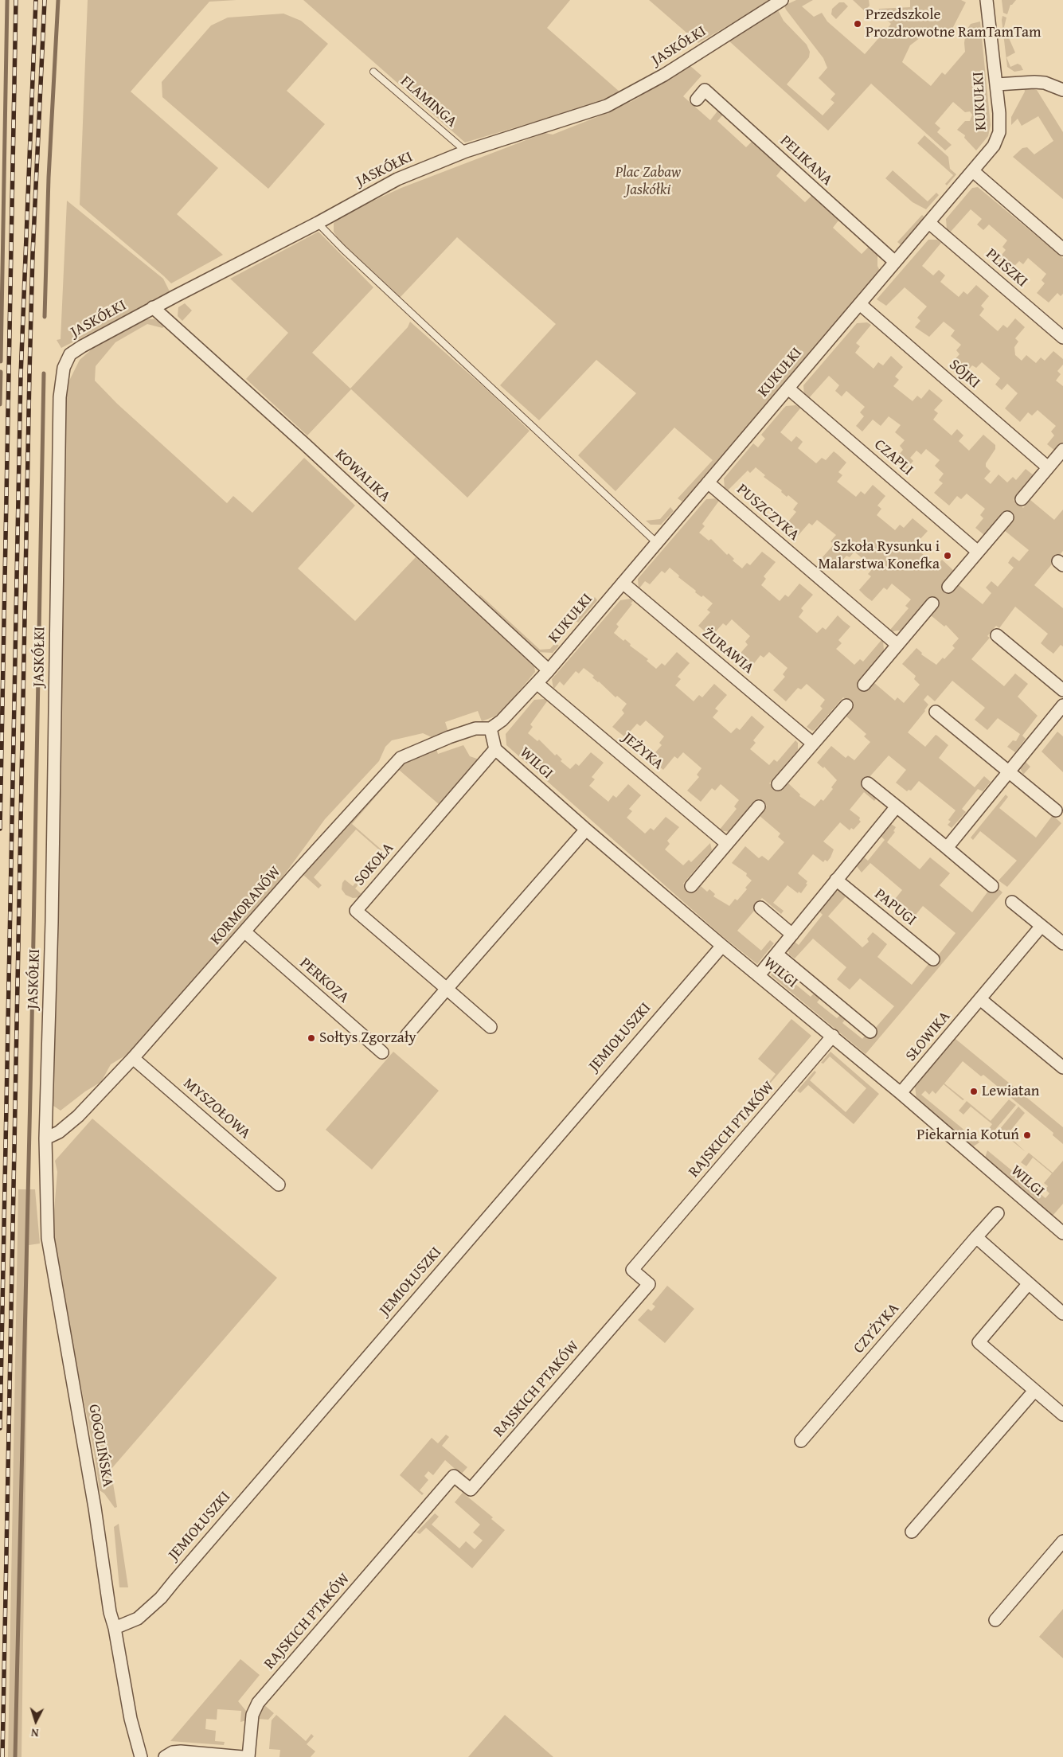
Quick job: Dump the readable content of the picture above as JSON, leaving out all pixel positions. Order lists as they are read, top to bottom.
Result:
{
  "streets": {
    "street": [
      "JASKÓŁKI",
      "KUKUŁKI",
      "PELIKANA",
      "PLISZKI",
      "SÓJKI",
      "CZAPLI",
      "KOWALIKA",
      "PUSZCZYKA",
      "ŻURAWIA",
      "JEŻYKA",
      "WILGI",
      "SOKOŁA",
      "KORMORANÓW",
      "PAPUGI",
      "PERKOZA",
      "SŁOWIKA",
      "JEMIOŁUSZKI",
      "MYSZOŁOWA",
      "RAJSKICH PTAKÓW",
      "CZYŻYKA",
      "GOGOLIŃSKA"
    ],
    "lane": ["FLAMINGA"]
  },
  "crossings": [
    ["JASKÓŁKI", "FLAMINGA"],
    ["JASKÓŁKI", "KOWALIKA"],
    ["JASKÓŁKI", "KORMORANÓW"],
    ["JASKÓŁKI", "GOGOLIŃSKA"],
    ["KUKUŁKI", "PELIKANA"],
    ["KUKUŁKI", "PLISZKI"],
    ["KUKUŁKI", "SÓJKI"],
    ["KUKUŁKI", "CZAPLI"],
    ["KUKUŁKI", "KOWALIKA"],
    ["KUKUŁKI", "PUSZCZYKA"],
    ["KUKUŁKI", "ŻURAWIA"],
    ["KUKUŁKI", "JEŻYKA"],
    ["KUKUŁKI", "WILGI"],
    ["KUKUŁKI", "KORMORANÓW"],
    ["WILGI", "SOKOŁA"],
    ["WILGI", "KORMORANÓW"],
    ["WILGI", "SŁOWIKA"],
    ["WILGI", "JEMIOŁUSZKI"],
    ["WILGI", "RAJSKICH PTAKÓW"],
    ["KORMORANÓW", "PERKOZA"],
    ["KORMORANÓW", "MYSZOŁOWA"],
    ["KORMORANÓW", "GOGOLIŃSKA"],
    ["JEMIOŁUSZKI", "GOGOLIŃSKA"]
  ],
  "parks": ["Plac Zabaw Jaskółki"],
  "places": [
    "Przedszkole Prozdrowotne RamTamTam",
    "Szkoła Rysunku i Malarstwa Konefka",
    "Sołtys Zgorzały",
    "Lewiatan",
    "Piekarnia Kotuń"
  ],
  "north": "bottom"
}
